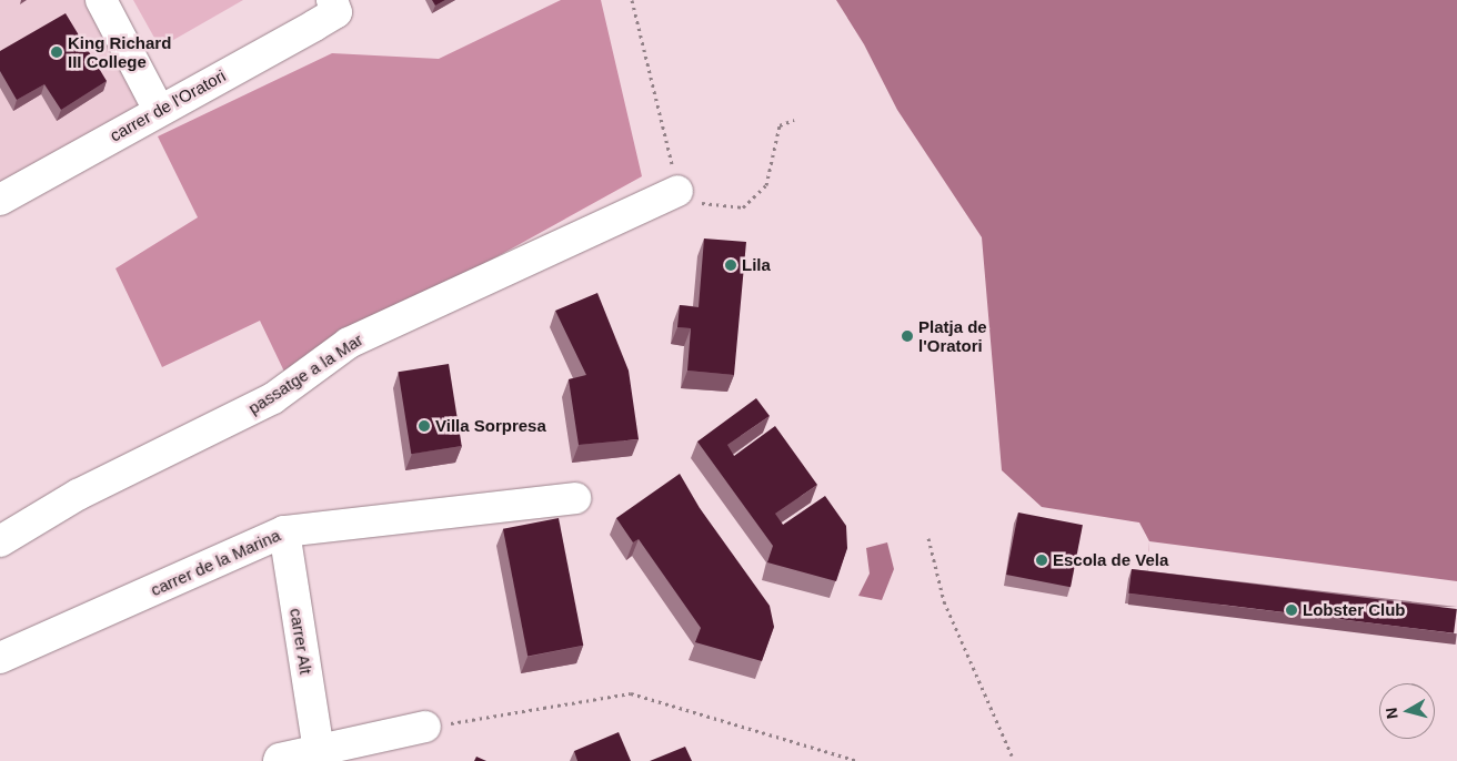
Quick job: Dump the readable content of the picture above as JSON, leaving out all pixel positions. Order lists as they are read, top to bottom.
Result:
{
  "streets": {
    "street": [
      "carrer de l'Oratori",
      "passatge a la Mar",
      "carrer de la Marina",
      "carrer Alt"
    ]
  },
  "crossings": [
    ["carrer de la Marina", "carrer Alt"]
  ],
  "places": [
    "King Richard III College",
    "Lila",
    "Platja de l'Oratori",
    "Villa Sorpresa",
    "Escola de Vela",
    "Lobster Club"
  ],
  "north": "left"
}
